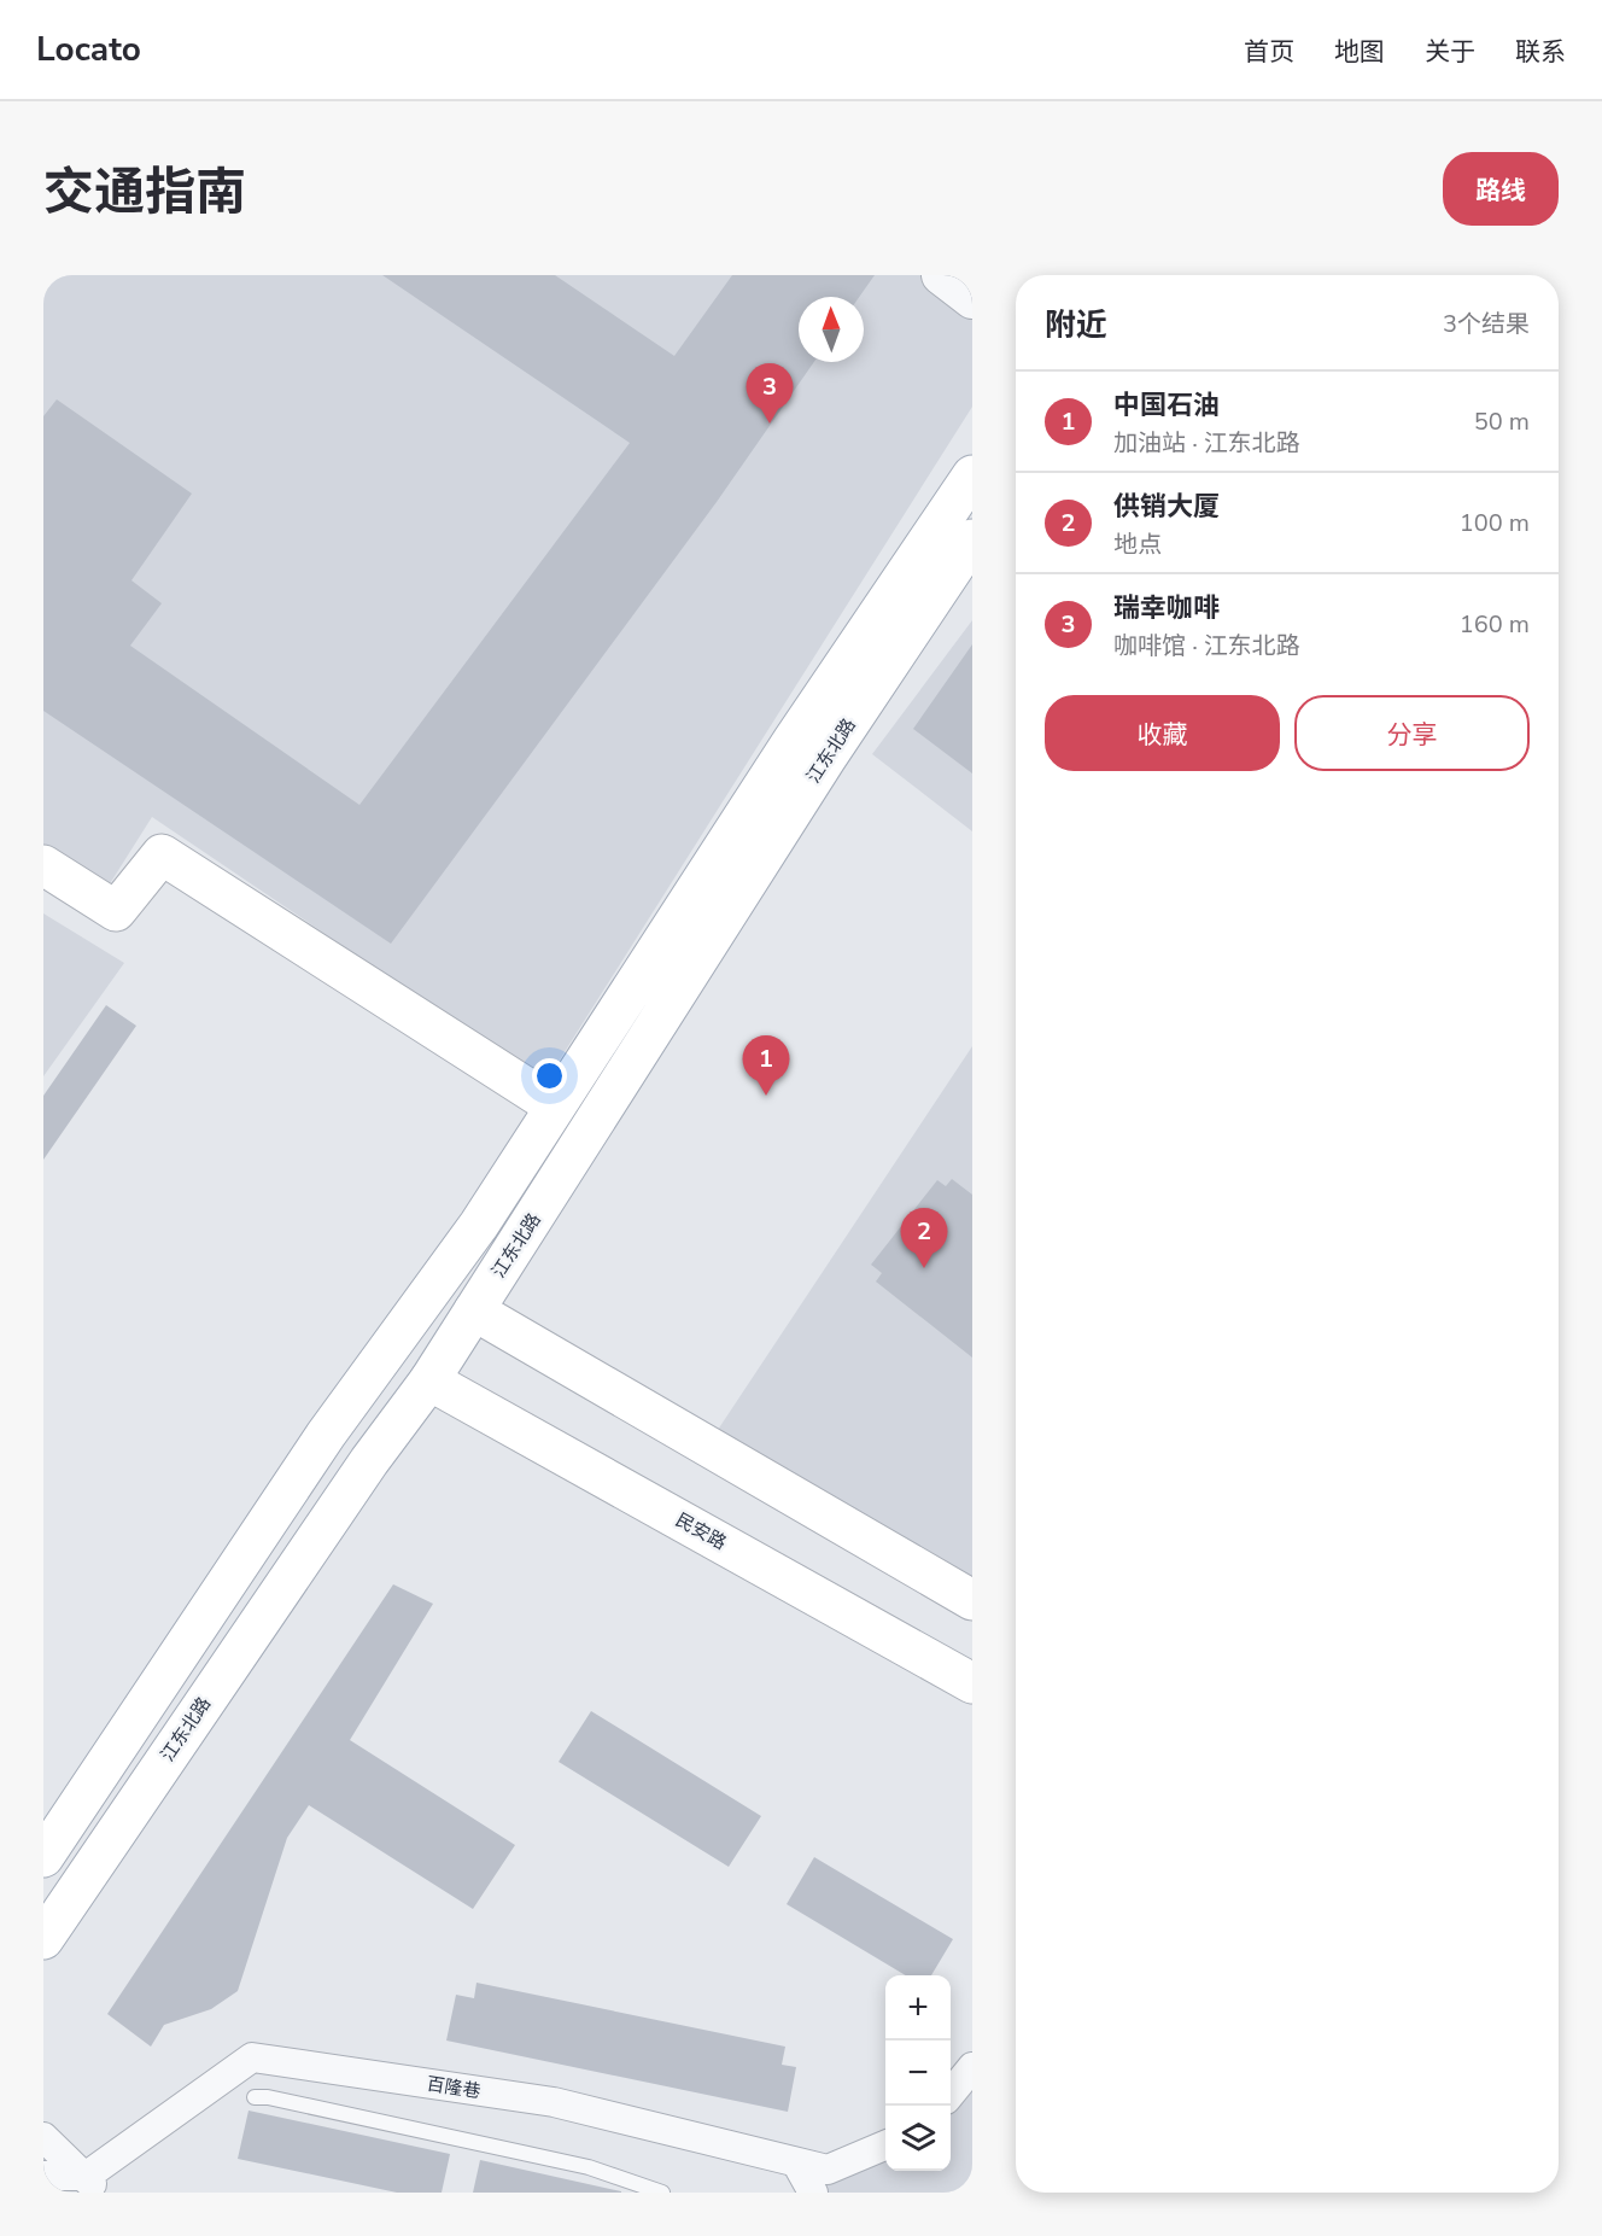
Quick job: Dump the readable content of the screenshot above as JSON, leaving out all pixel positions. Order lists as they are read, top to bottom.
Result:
{
  "streets": {
    "main road": ["江东北路", "民安路"],
    "street": ["百隆巷"]
  },
  "crossings": [
    ["江东北路", "民安路"]
  ],
  "north": "top",
  "page": {
    "header": "Locato",
    "nav": [
      "首页",
      "地图",
      "关于",
      "联系"
    ],
    "title": "交通指南",
    "buttons": [
      "路线",
      ["收藏", "分享"]
    ],
    "heading": ["附近", "3个结果"],
    "pins": ["3", "1", "2"],
    "list": [
      {
        "mark": "1",
        "name": "中国石油",
        "note": "加油站 · 江东北路",
        "value": "50 m"
      },
      {
        "mark": "2",
        "name": "供销大厦",
        "note": "地点",
        "value": "100 m"
      },
      {
        "mark": "3",
        "name": "瑞幸咖啡",
        "note": "咖啡馆 · 江东北路",
        "value": "160 m"
      }
    ],
    "map_buttons": ["+", "−"]
  }
}
